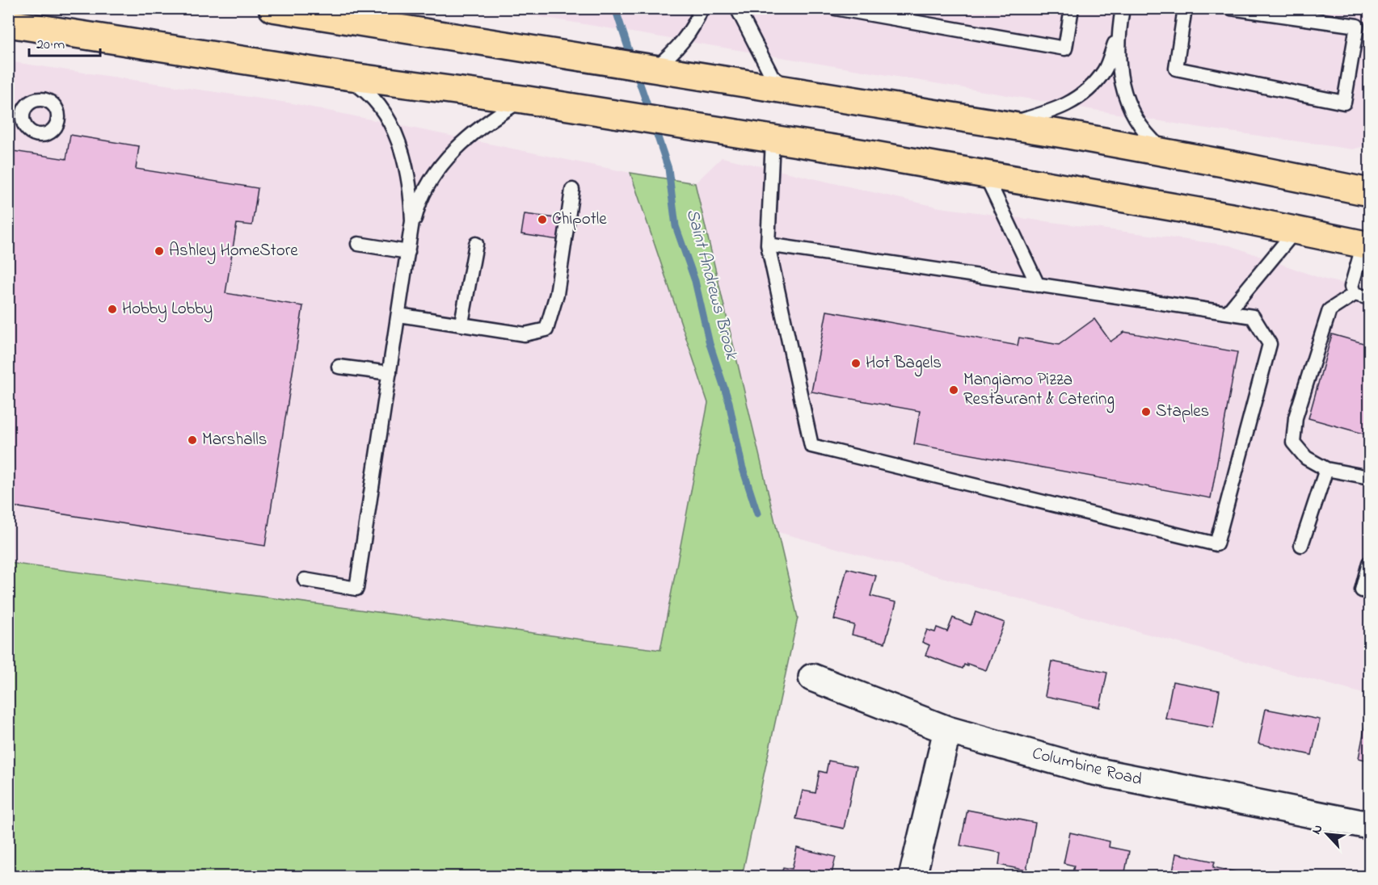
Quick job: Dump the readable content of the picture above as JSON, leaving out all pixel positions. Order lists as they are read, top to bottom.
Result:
{
  "streets": {
    "street": ["Columbine Road"]
  },
  "water": ["Saint Andrews Brook"],
  "places": [
    "Chipotle",
    "Ashley HomeStore",
    "Hobby Lobby",
    "Hot Bagels",
    "Mangiamo Pizza Restaurant & Catering",
    "Staples",
    "Marshalls"
  ],
  "scale_bar": "20 m",
  "north": "top left"
}
